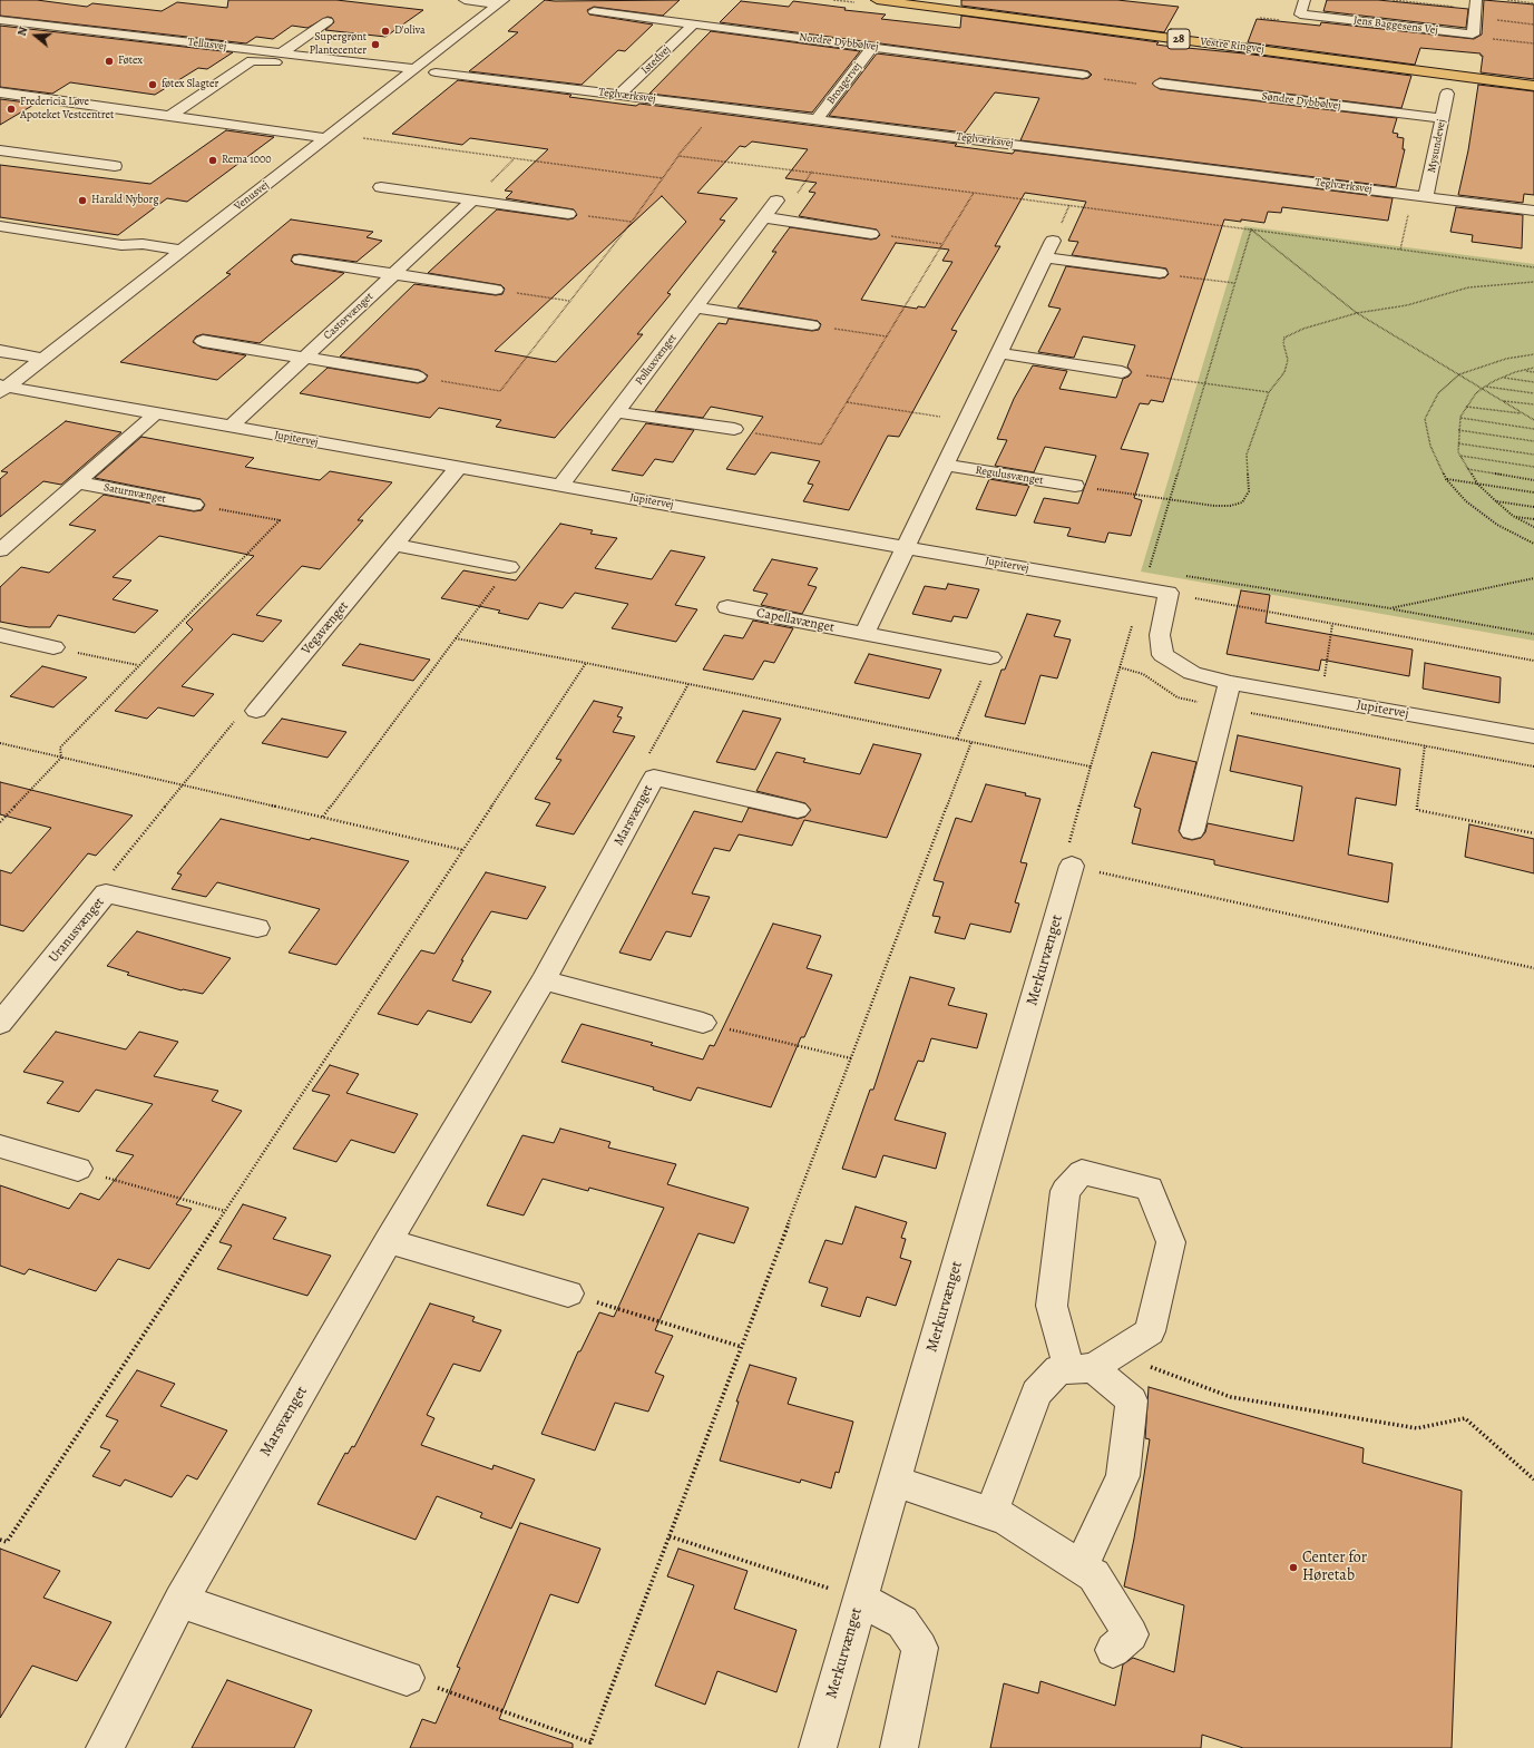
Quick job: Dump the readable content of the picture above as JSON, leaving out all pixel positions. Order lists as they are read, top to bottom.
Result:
{
  "streets": {
    "main road": ["28", "Vestre Ringvej"],
    "street": [
      "Jens Baggesens Vej",
      "Nordre Dybbølvej",
      "Tellusvej",
      "Istedvej",
      "Broagervej",
      "Teglværksvej",
      "Søndre Dybbølvej",
      "Mysundevej",
      "Venusvej",
      "Castorvænget",
      "Polluxvænget",
      "Jupitervej",
      "Regulusvænget",
      "Saturnvænget",
      "Capellavænget",
      "Vegavænget",
      "Marsvænget",
      "Uranusvænget",
      "Merkurvænget"
    ]
  },
  "crossings": [
    ["Nordre Dybbølvej", "Istedvej"],
    ["Nordre Dybbølvej", "Broagervej"],
    ["Tellusvej", "Venusvej"],
    ["Istedvej", "Teglværksvej"],
    ["Broagervej", "Teglværksvej"],
    ["Teglværksvej", "Mysundevej"],
    ["Søndre Dybbølvej", "Mysundevej"],
    ["Venusvej", "Jupitervej"],
    ["Castorvænget", "Jupitervej"],
    ["Polluxvænget", "Jupitervej"],
    ["Jupitervej", "Saturnvænget"],
    ["Jupitervej", "Vegavænget"]
  ],
  "places": [
    "D'oliva",
    "Supergrønt Plantecenter",
    "Føtex",
    "føtex Slagter",
    "Fredericia Løve Apoteket Vestcentret",
    "Rema 1000",
    "Harald Nyborg",
    "Center for Høretab"
  ],
  "north": "left"
}
